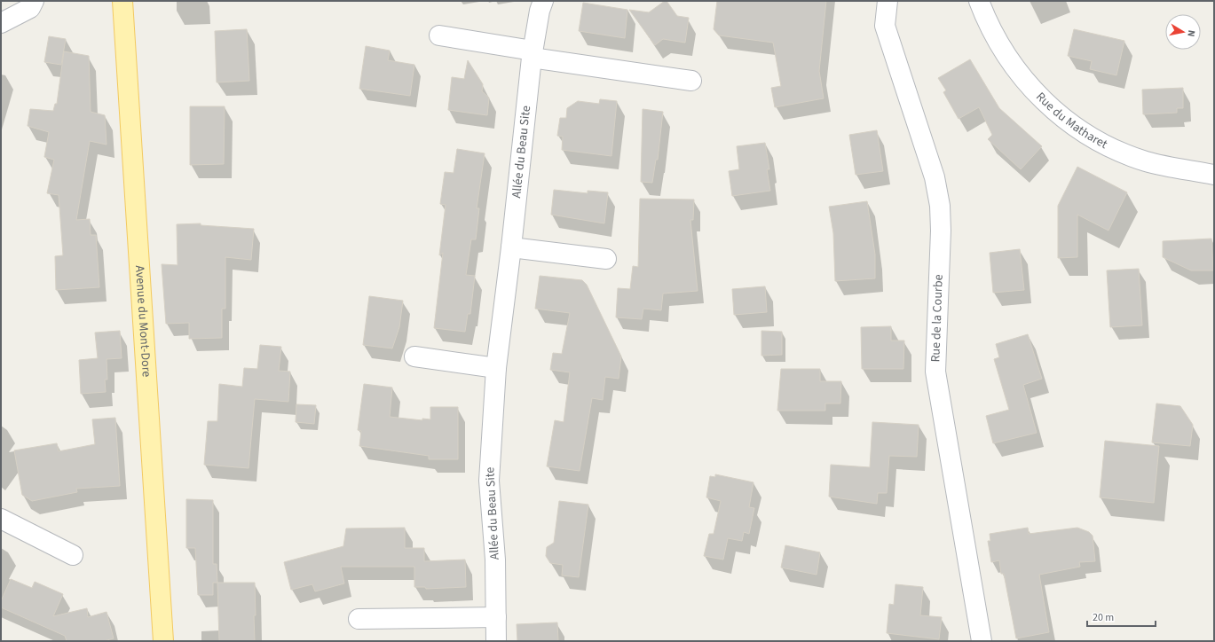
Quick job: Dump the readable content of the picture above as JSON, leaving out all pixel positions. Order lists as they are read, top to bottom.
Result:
{
  "streets": {
    "main road": ["Avenue du Mont-Dore"],
    "street": ["Rue du Matharet", "Allée du Beau Site", "Rue de la Courbe"]
  },
  "scale_bar": "20 m",
  "north": "right"
}
